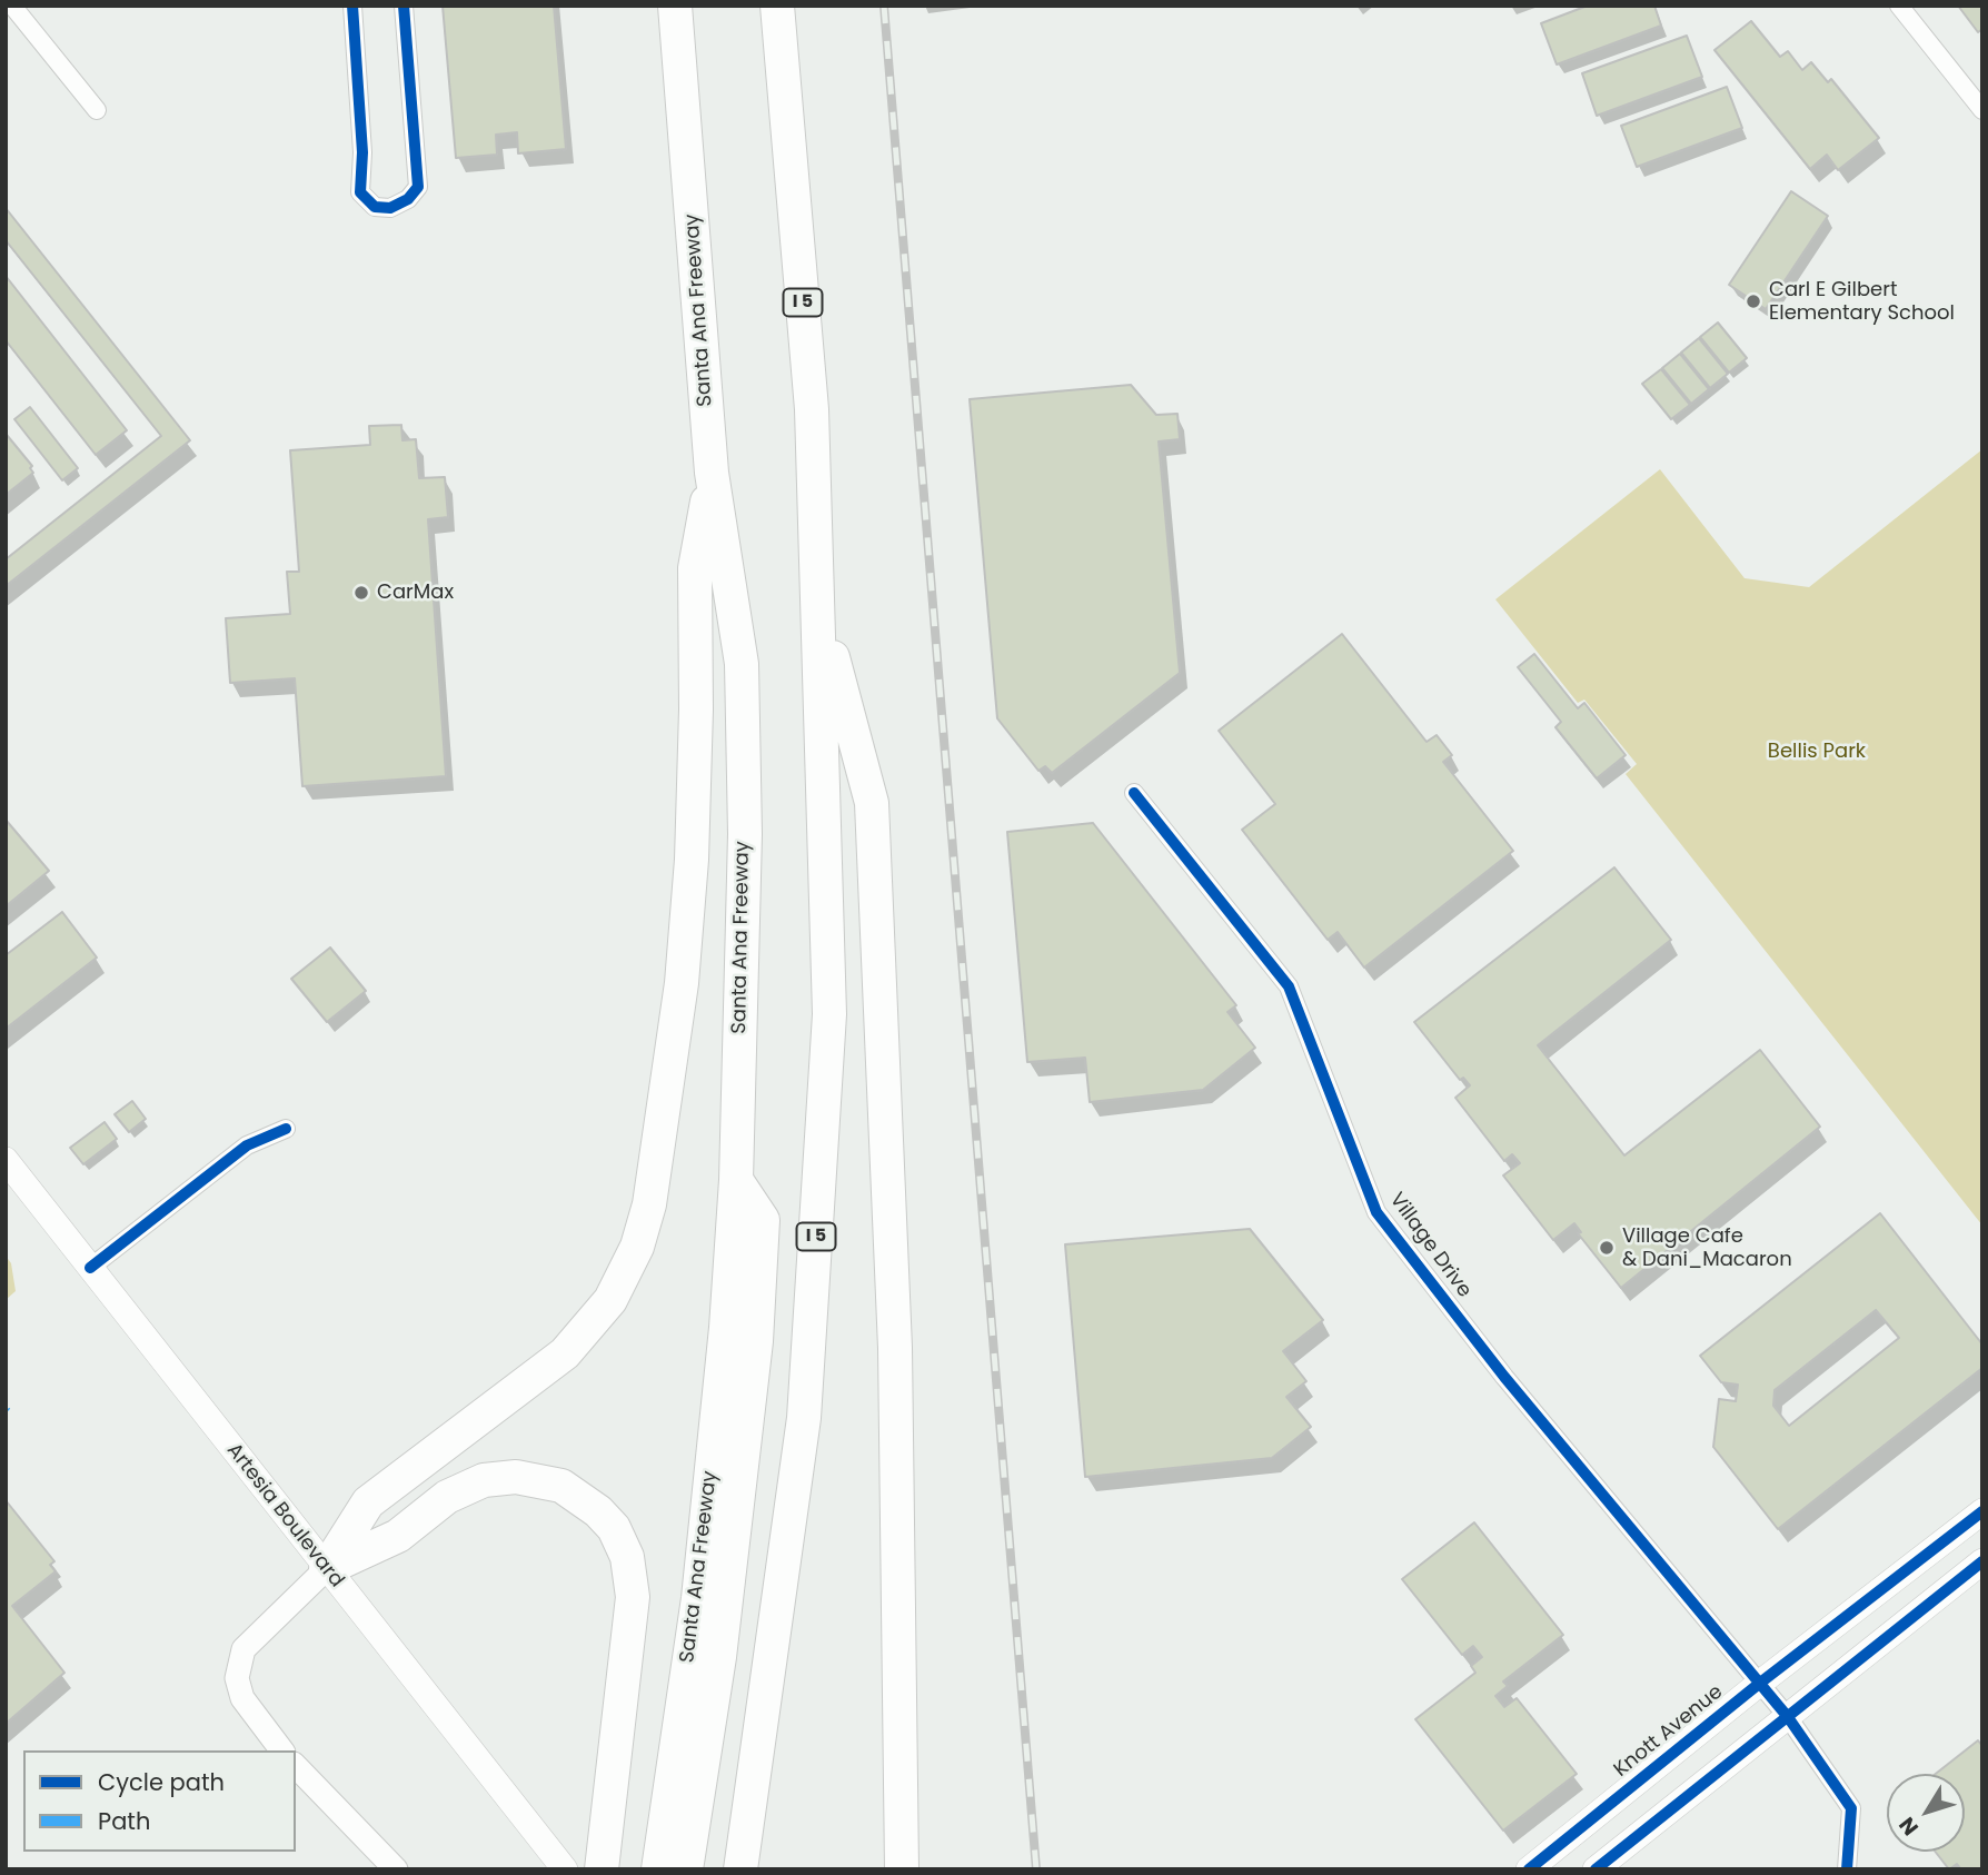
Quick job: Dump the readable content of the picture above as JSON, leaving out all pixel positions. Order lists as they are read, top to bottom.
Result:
{
  "streets": {
    "highway": ["I 5", "Santa Ana Freeway"],
    "main road": ["Artesia Boulevard", "Knott Avenue"],
    "street": ["Village Drive"]
  },
  "crossings": [
    ["Village Drive", "Knott Avenue"]
  ],
  "parks": ["Bellis Park"],
  "places": ["Carl E Gilbert Elementary School", "CarMax", "Village Cafe & Dani_Macaron"],
  "legend": ["Cycle path", "Path"],
  "north": "bottom left"
}
